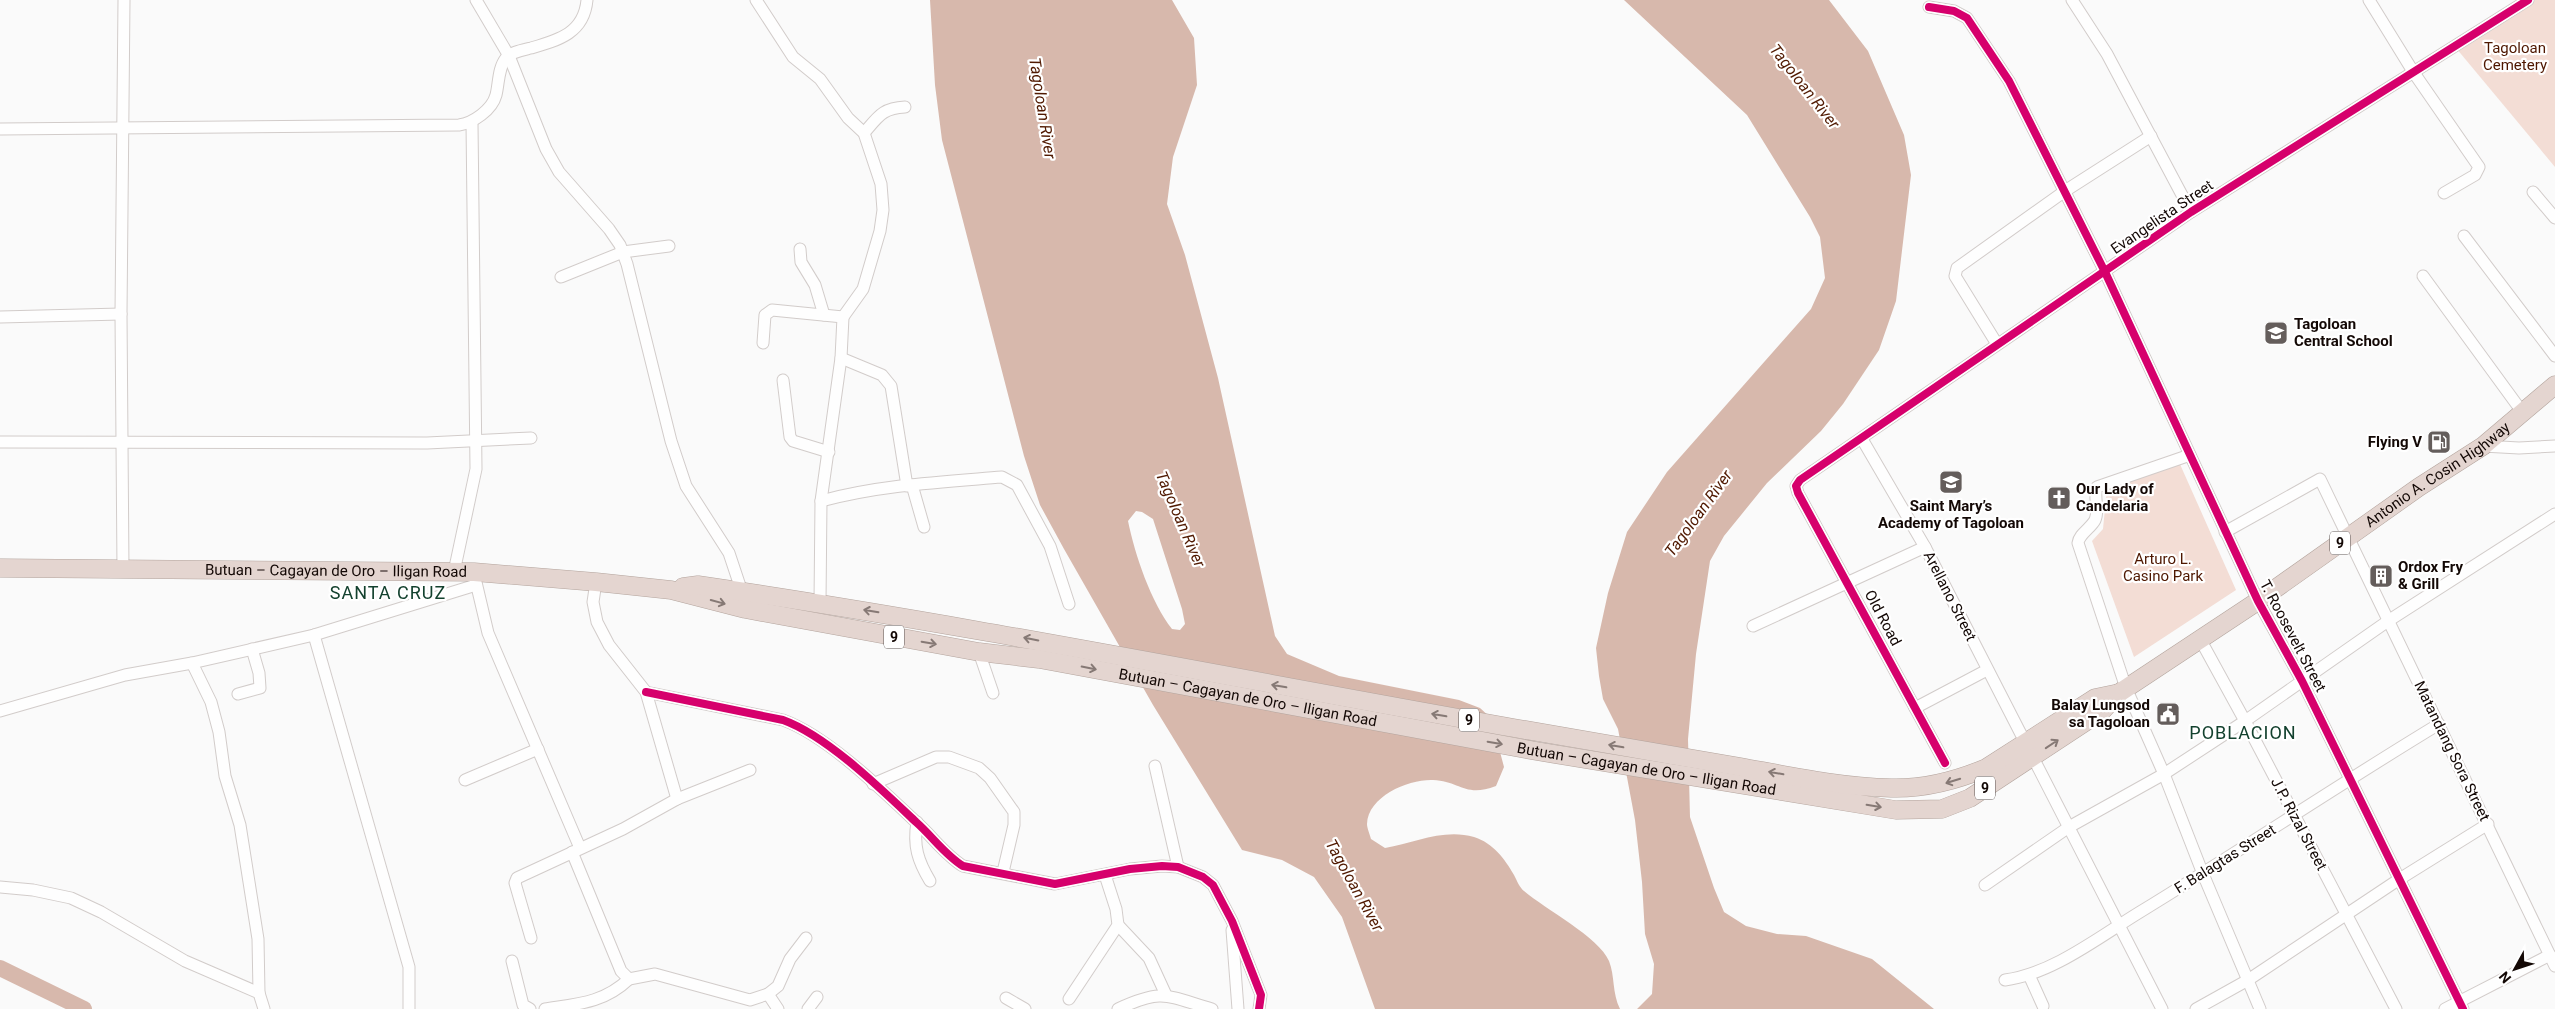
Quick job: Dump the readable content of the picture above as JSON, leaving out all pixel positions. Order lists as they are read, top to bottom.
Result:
{
  "streets": {
    "highway": ["Antonio A. Cosin Highway", "9", "Butuan – Cagayan de Oro – Iligan Road"],
    "street": [
      "Evangelista Street",
      "Arellano Street",
      "Old Road",
      "T. Roosevelt Street",
      "Matandang Sora Street",
      "J.P. Rizal Street",
      "F. Balagtas Street"
    ]
  },
  "crossings": [
    ["Evangelista Street", "Arellano Street"],
    ["Evangelista Street", "Old Road"],
    ["Evangelista Street", "T. Roosevelt Street"],
    ["Antonio A. Cosin Highway", "Butuan – Cagayan de Oro – Iligan Road"],
    ["Antonio A. Cosin Highway", "Arellano Street"],
    ["Antonio A. Cosin Highway", "T. Roosevelt Street"],
    ["Antonio A. Cosin Highway", "Matandang Sora Street"],
    ["Antonio A. Cosin Highway", "J.P. Rizal Street"],
    ["Arellano Street", "F. Balagtas Street"],
    ["T. Roosevelt Street", "Matandang Sora Street"],
    ["T. Roosevelt Street", "F. Balagtas Street"],
    ["Matandang Sora Street", "F. Balagtas Street"],
    ["J.P. Rizal Street", "F. Balagtas Street"]
  ],
  "districts": ["SANTA CRUZ", "POBLACION"],
  "water": ["Tagoloan River"],
  "parks": ["Tagoloan Cemetery", "Arturo L. Casino Park"],
  "places": {
    "school or university": ["Tagoloan Central School", "Saint Mary’s Academy of Tagoloan"],
    "fuel station": ["Flying V"],
    "church": ["Our Lady of Candelaria"],
    "building": ["Ordox Fry & Grill"],
    "public building": ["Balay Lungsod sa Tagoloan"]
  },
  "north": "bottom left"
}
